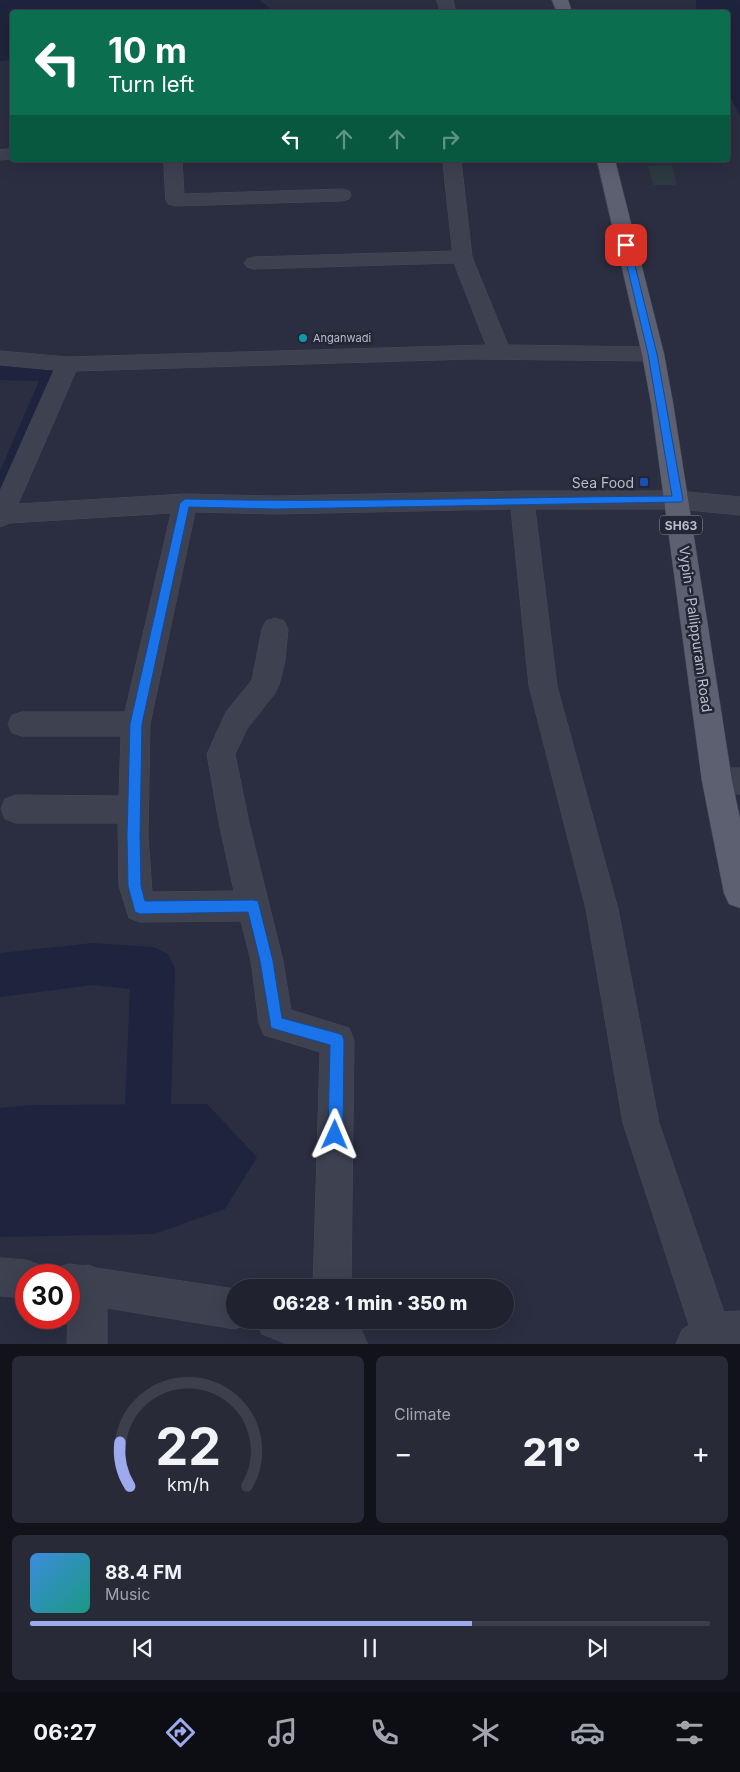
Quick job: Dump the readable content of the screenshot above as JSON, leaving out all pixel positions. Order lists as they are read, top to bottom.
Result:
{
  "streets": {
    "main road": ["SH63", "Vypin - Pallippuram Road"]
  },
  "places": {
    "other": ["Anganwadi"],
    "transit": ["Sea Food"]
  },
  "page": {
    "turn": ["10 m", "Turn left"],
    "limit": "30",
    "trip": "06:28 · 1 min · 350 m",
    "tile": "Climate",
    "heat": ["−", "21°", "+"],
    "song": ["88.4 FM", "Music"],
    "tabs": "06:27",
    "gauge": ["22", "km/h"]
  }
}
